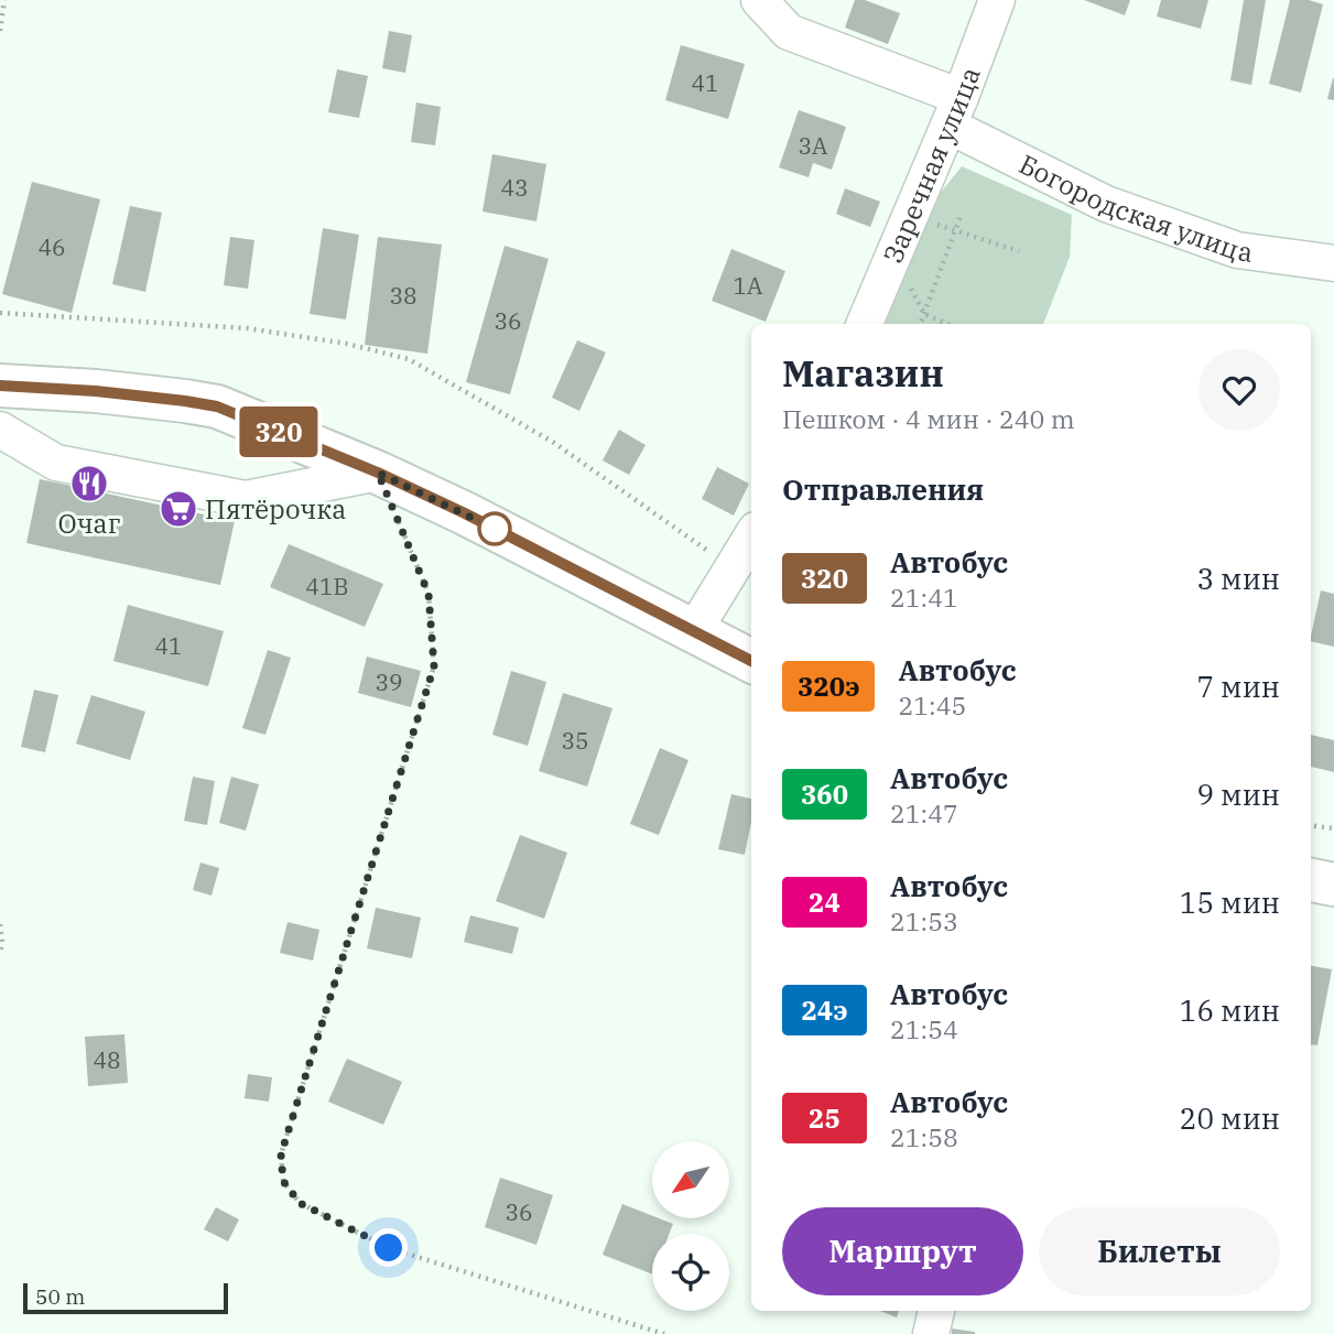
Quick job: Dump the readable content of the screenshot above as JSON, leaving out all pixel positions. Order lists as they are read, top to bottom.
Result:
{
  "streets": {
    "street": ["Заречная улица", "Богородская улица"]
  },
  "crossings": [
    ["Заречная улица", "Богородская улица"]
  ],
  "places": {
    "restaurant": ["Очаг"],
    "supermarket": ["Пятёрочка"]
  },
  "lines": ["bus line 320"],
  "house_numbers": [
    "41",
    "3А",
    "43",
    "46",
    "1А",
    "38",
    "36",
    "41В",
    "41",
    "39",
    "35",
    "48",
    "36"
  ],
  "scale_bar": "50 m",
  "north": "bottom left",
  "page": {
    "on_map": "320",
    "heading": [
      ["Магазин", "Пешком · 4 мин · 240 m"],
      "Отправления"
    ],
    "list": [
      {
        "mark": "320",
        "name": "Автобус",
        "note": "21:41",
        "value": "3 мин"
      },
      {
        "mark": "320э",
        "name": "Автобус",
        "note": "21:45",
        "value": "7 мин"
      },
      {
        "mark": "360",
        "name": "Автобус",
        "note": "21:47",
        "value": "9 мин"
      },
      {
        "mark": "24",
        "name": "Автобус",
        "note": "21:53",
        "value": "15 мин"
      },
      {
        "mark": "24э",
        "name": "Автобус",
        "note": "21:54",
        "value": "16 мин"
      },
      {
        "mark": "25",
        "name": "Автобус",
        "note": "21:58",
        "value": "20 мин"
      }
    ],
    "buttons": ["Маршрут", "Билеты"],
    "scale": "50 m"
  }
}
